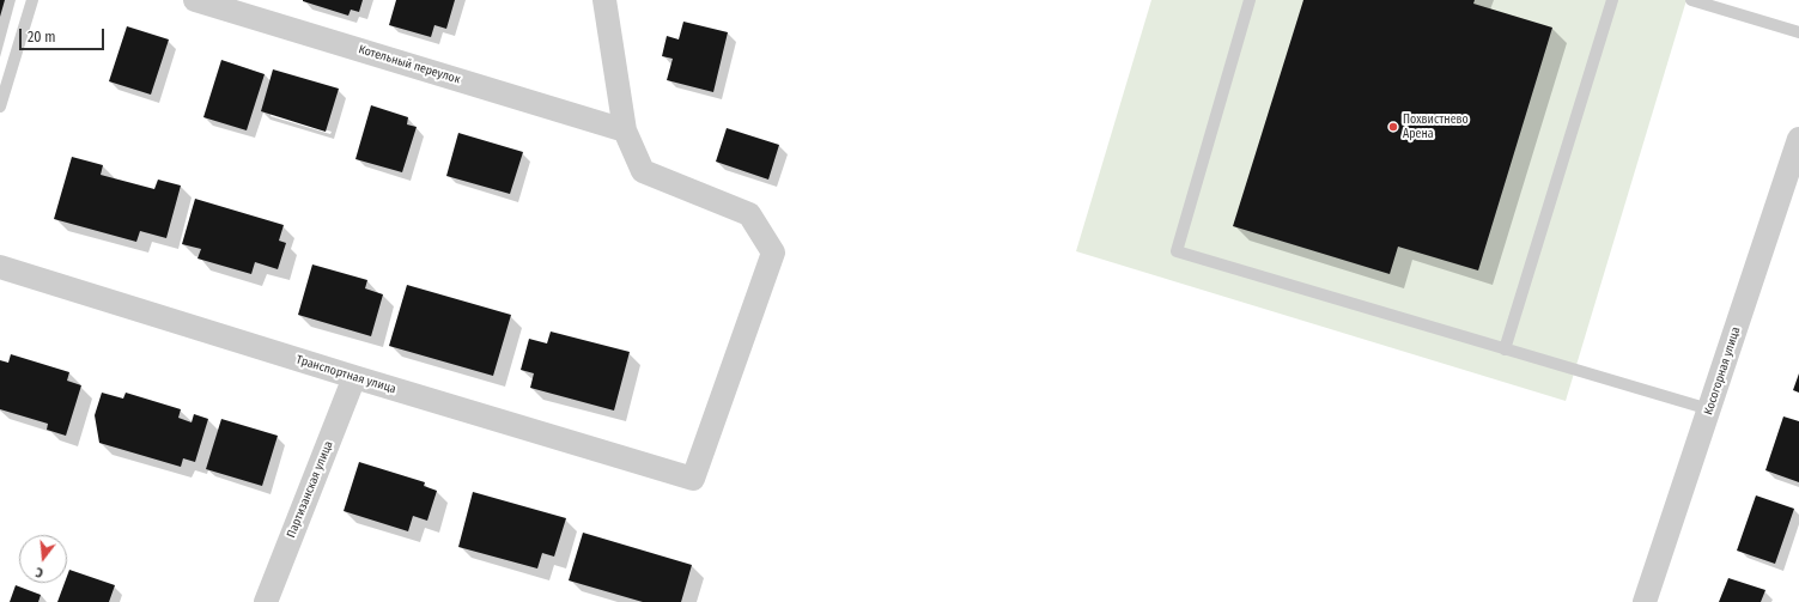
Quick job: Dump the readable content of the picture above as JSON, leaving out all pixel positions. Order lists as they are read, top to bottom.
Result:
{
  "streets": {
    "street": [
      "Котельный переулок",
      "Косогорная улица",
      "Транспортная улица",
      "Партизанская улица"
    ]
  },
  "crossings": [
    ["Котельный переулок", "Транспортная улица"],
    ["Транспортная улица", "Партизанская улица"]
  ],
  "places": ["Похвистнево Арена"],
  "scale_bar": "20 m",
  "north": "bottom"
}
